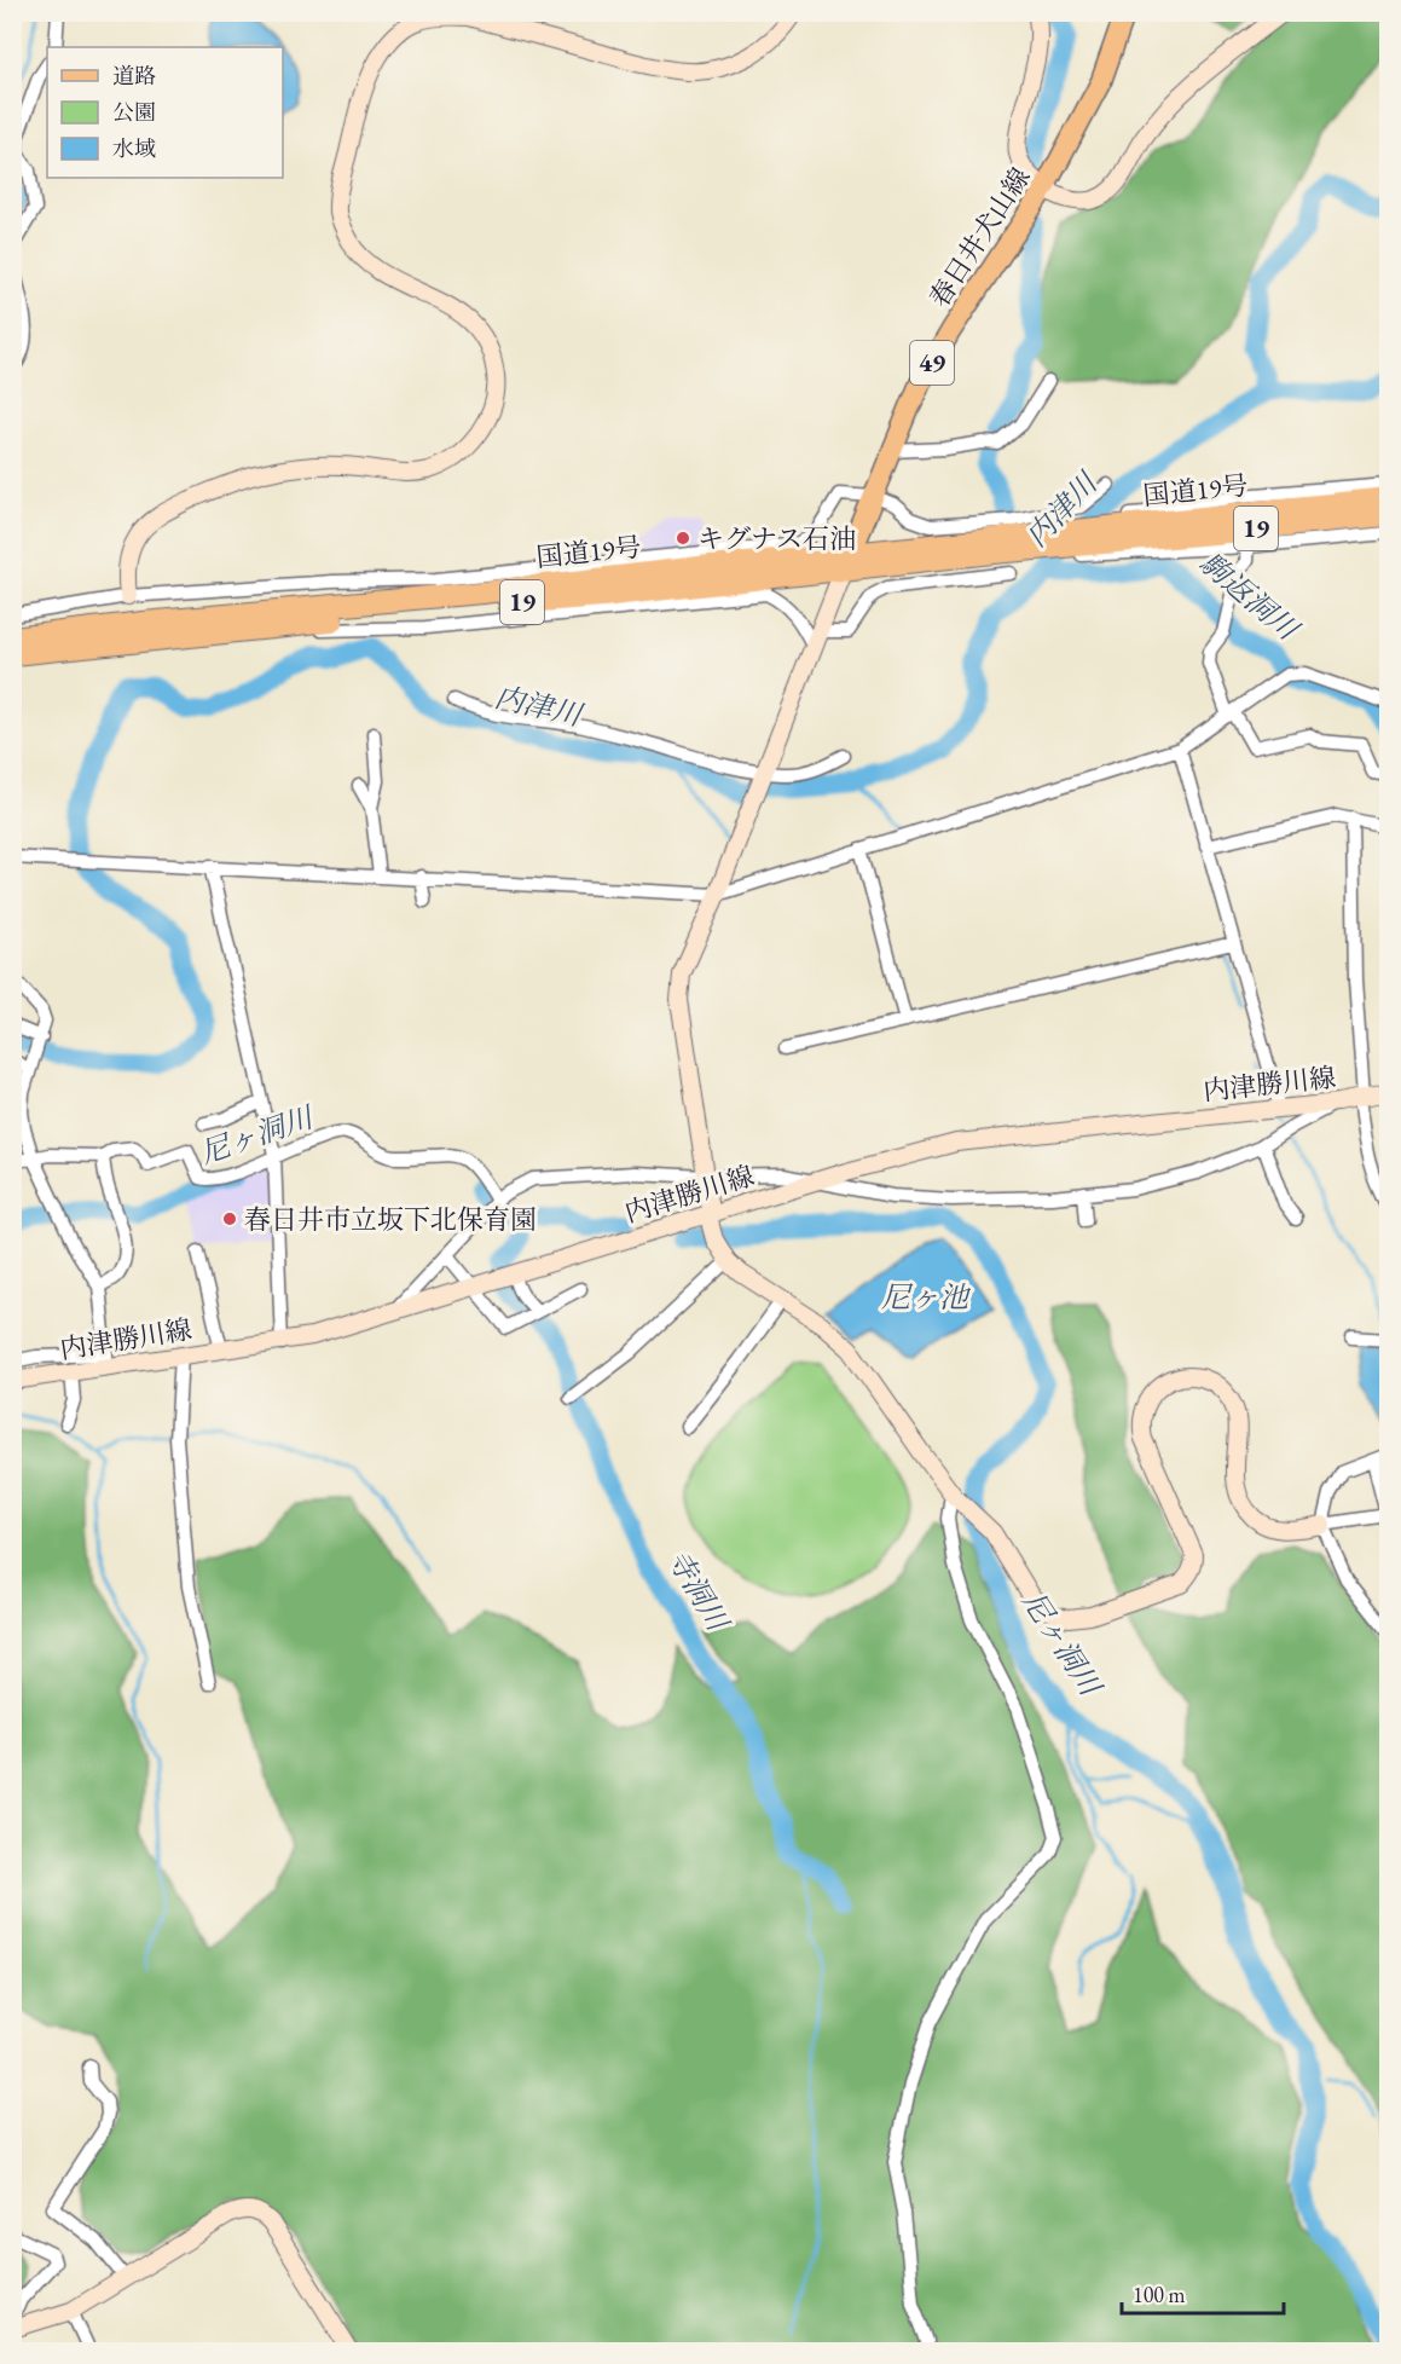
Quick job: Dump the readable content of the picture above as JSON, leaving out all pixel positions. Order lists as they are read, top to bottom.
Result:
{
  "streets": {
    "highway": ["国道19号", "19"],
    "main road": ["春日井犬山線", "49"],
    "street": ["内津勝川線"]
  },
  "crossings": [
    ["春日井犬山線", "国道19号"]
  ],
  "water": [
    "内津川",
    "駒返洞川",
    "尼ヶ洞川",
    "尼ヶ池",
    "寺洞川"
  ],
  "places": ["キグナス石油", "春日井市立坂下北保育園"],
  "legend": ["道路", "公園", "水域"],
  "scale_bar": "100 m"
}
